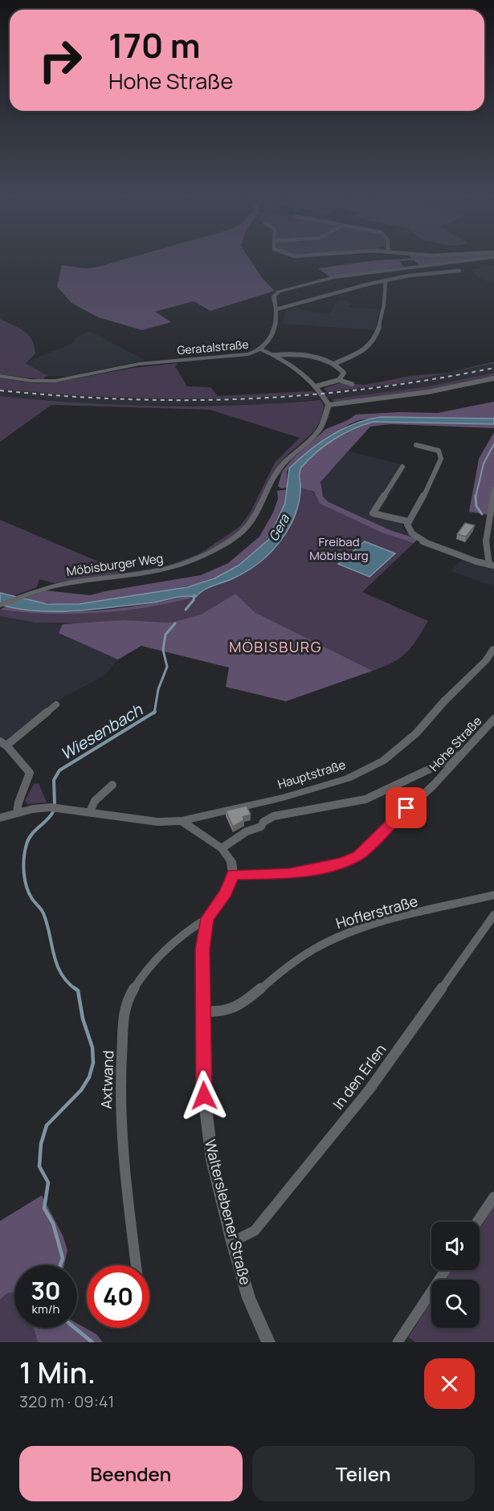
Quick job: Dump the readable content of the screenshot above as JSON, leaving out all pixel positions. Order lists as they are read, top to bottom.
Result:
{
  "streets": {
    "street": [
      "Geratalstraße",
      "Möbisburger Weg",
      "Hohe Straße",
      "Hauptstraße",
      "Hoflerstraße",
      "In den Erlen",
      "Axtwand",
      "Walterslebener Straße"
    ]
  },
  "crossings": [
    ["Hohe Straße", "Walterslebener Straße"],
    ["Hoflerstraße", "Walterslebener Straße"],
    ["In den Erlen", "Walterslebener Straße"],
    ["Axtwand", "Walterslebener Straße"]
  ],
  "districts": ["MÖBISBURG"],
  "water": ["Gera", "Wiesenbach"],
  "parks": ["Freibad Möbisburg"],
  "page": {
    "turn": ["170 m", "Hohe Straße"],
    "speed": "30 km/h",
    "limit": "40",
    "heading": ["1 Min.", "320 m · 09:41"],
    "buttons": ["Beenden", "Teilen"]
  }
}
